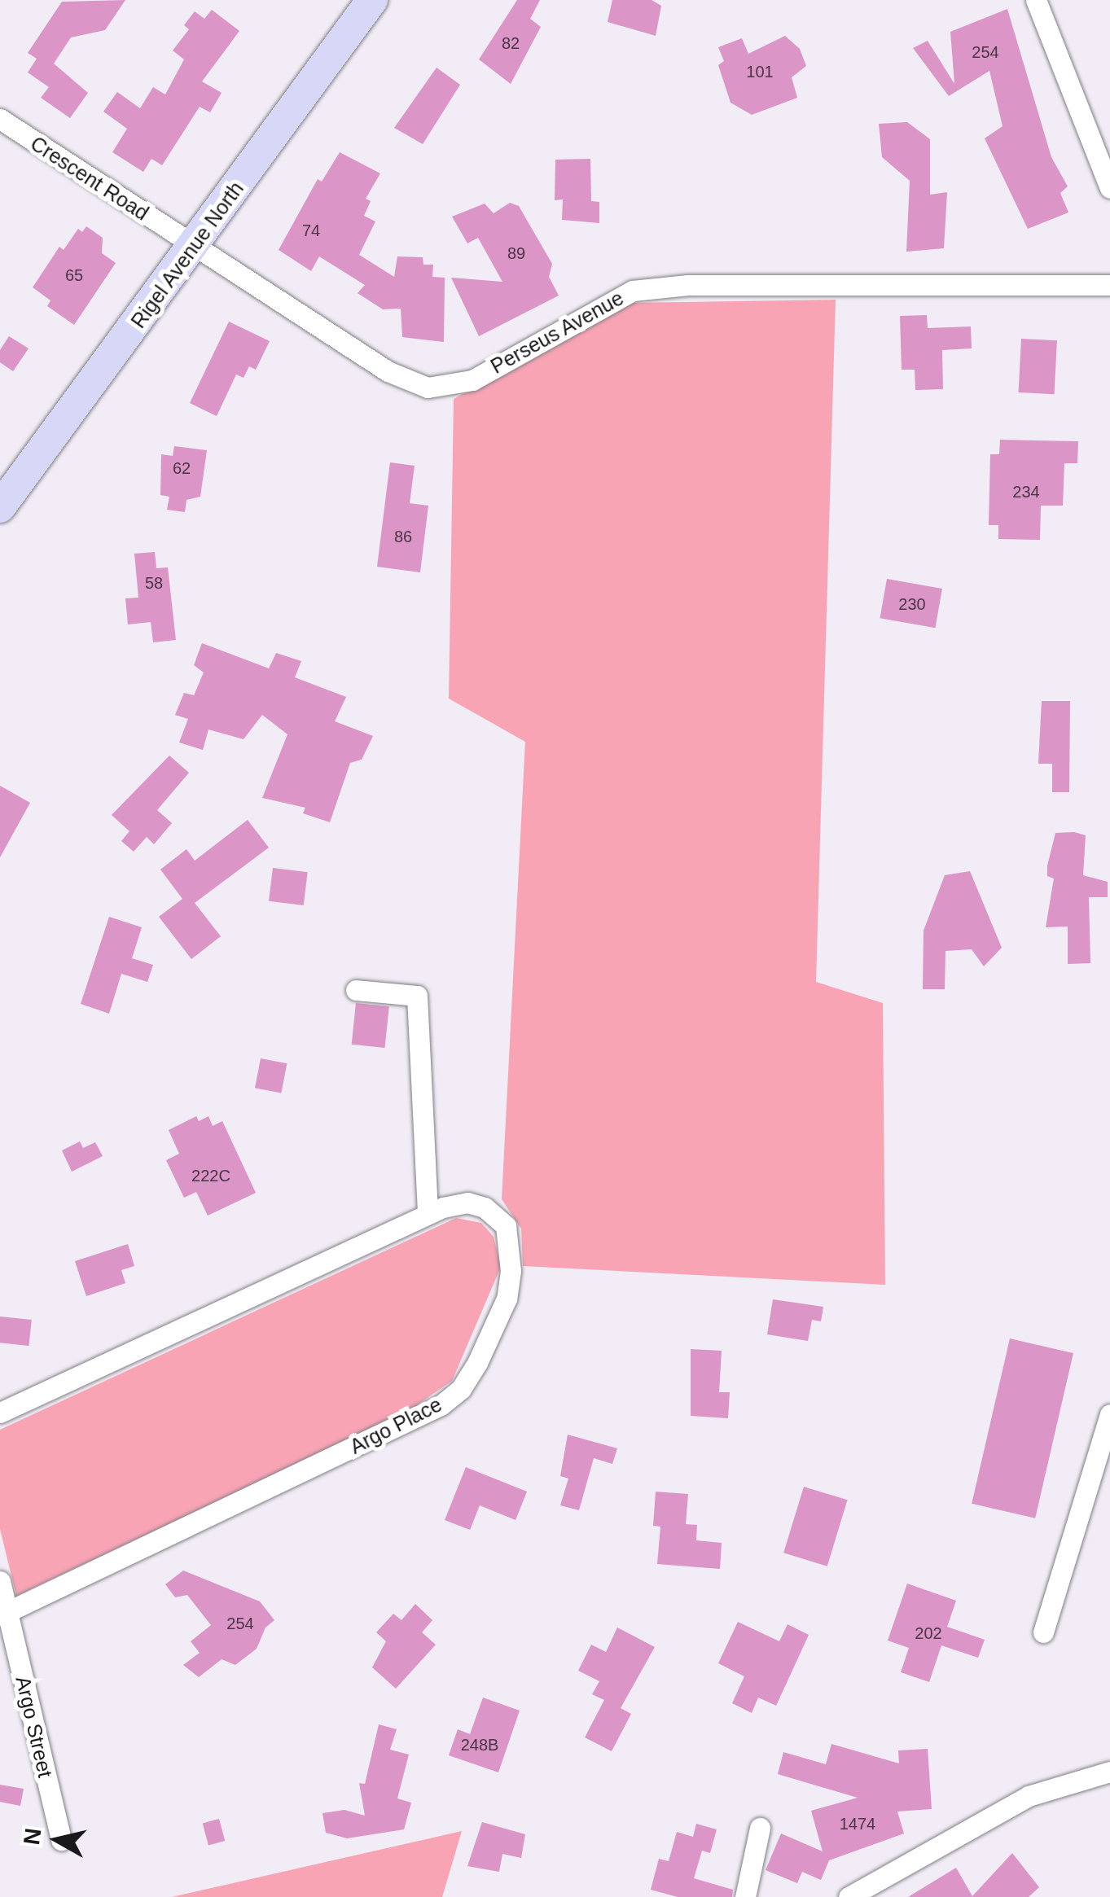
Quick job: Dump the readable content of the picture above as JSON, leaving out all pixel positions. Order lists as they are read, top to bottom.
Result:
{
  "streets": {
    "main road": ["Rigel Avenue North"],
    "street": [
      "Crescent Road",
      "Perseus Avenue",
      "Argo Place",
      "Argo Street"
    ]
  },
  "crossings": [
    ["Crescent Road", "Rigel Avenue North"],
    ["Crescent Road", "Perseus Avenue"],
    ["Rigel Avenue North", "Perseus Avenue"],
    ["Argo Place", "Argo Street"]
  ],
  "house_numbers": [
    "82",
    "254",
    "101",
    "74",
    "89",
    "65",
    "62",
    "234",
    "86",
    "58",
    "230",
    "222C",
    "254",
    "202",
    "248B",
    "1474"
  ],
  "north": "left"
}
